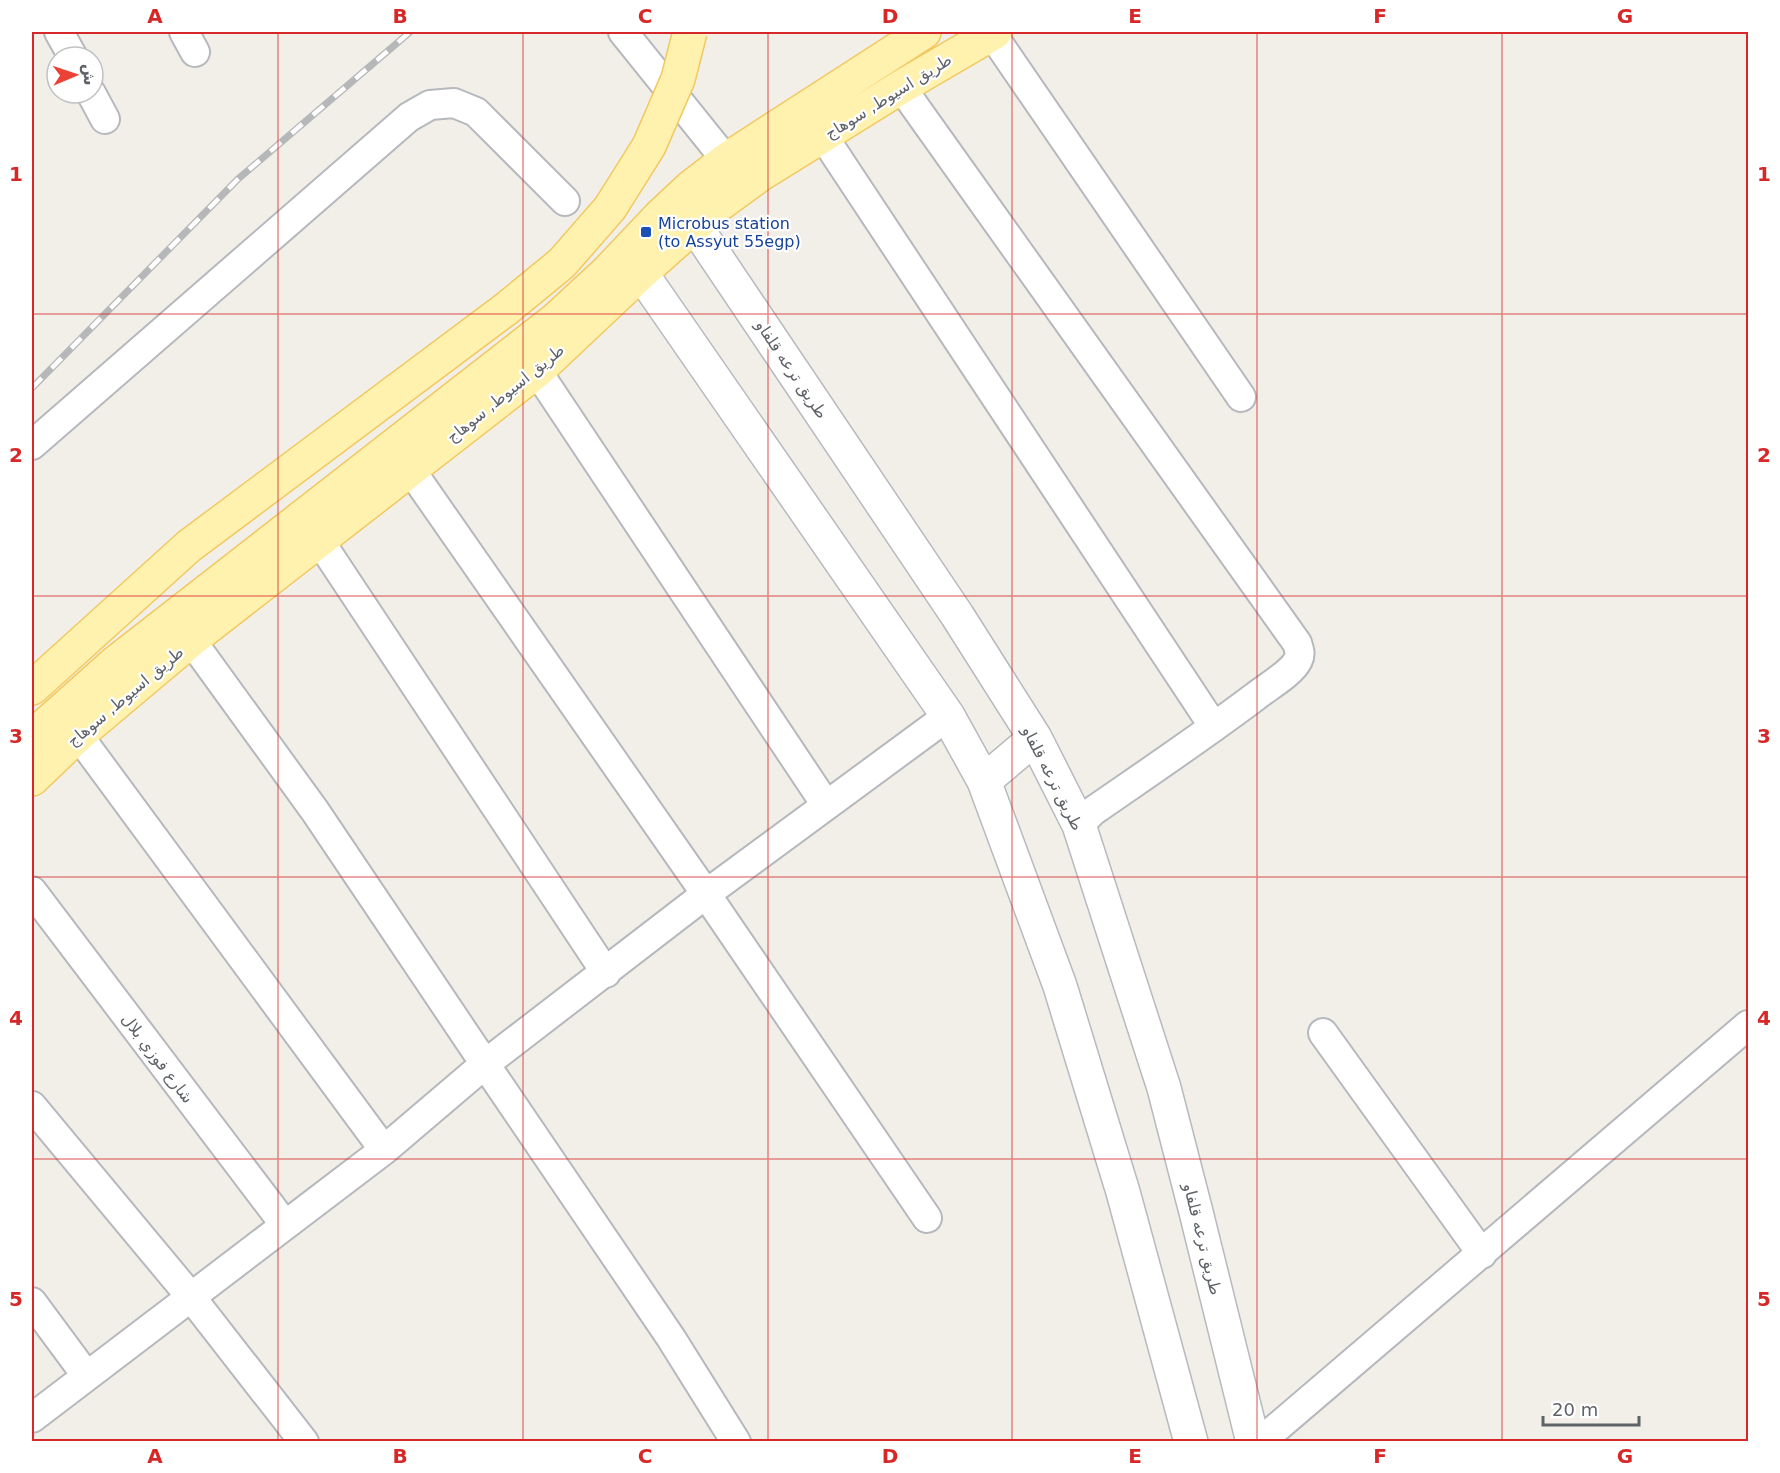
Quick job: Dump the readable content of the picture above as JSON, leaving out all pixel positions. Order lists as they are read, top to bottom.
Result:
{
  "streets": {
    "main road": ["طريق اسيوط, سوهاج"],
    "street": ["طريق ترعه قلفاو", "شارع فوزي بلال"]
  },
  "crossings": [
    ["طريق اسيوط, سوهاج", "طريق ترعه قلفاو"]
  ],
  "places": {
    "transit": ["Microbus station (to Assyut 55egp)"]
  },
  "scale_bar": "20 m",
  "north": "right",
  "grid": {
    "columns": [
      "A",
      "B",
      "C",
      "D",
      "E",
      "F",
      "G"
    ],
    "rows": [
      "1",
      "2",
      "3",
      "4",
      "5"
    ]
  }
}
